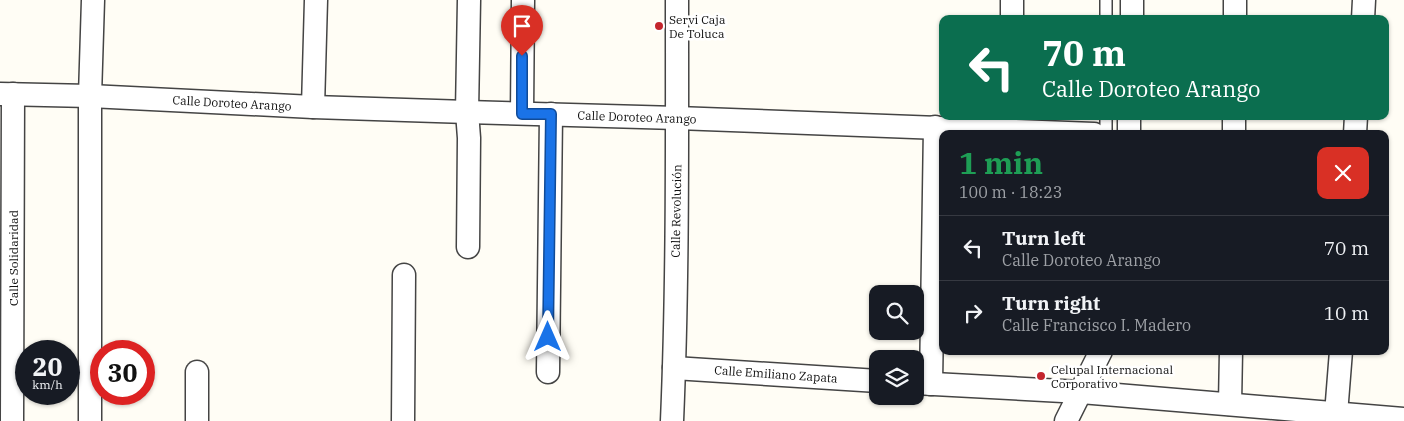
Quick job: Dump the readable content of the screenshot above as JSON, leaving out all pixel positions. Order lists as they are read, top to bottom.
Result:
{
  "streets": {
    "street": [
      "Calle Doroteo Arango",
      "Calle Revolución",
      "Calle Solidaridad",
      "Calle Emiliano Zapata"
    ]
  },
  "crossings": [
    ["Calle Doroteo Arango", "Calle Revolución"],
    ["Calle Doroteo Arango", "Calle Solidaridad"],
    ["Calle Revolución", "Calle Emiliano Zapata"]
  ],
  "places": ["Servi Caja De Toluca", "Celupal Internacional Corporativo"],
  "page": {
    "turn": ["70 m", "Calle Doroteo Arango"],
    "heading": ["1 min", "100 m · 18:23"],
    "list": [
      {
        "name": "Turn left",
        "note": "Calle Doroteo Arango",
        "value": "70 m"
      },
      {
        "name": "Turn right",
        "note": "Calle Francisco I. Madero",
        "value": "10 m"
      }
    ],
    "speed": "20 km/h",
    "limit": "30"
  }
}
